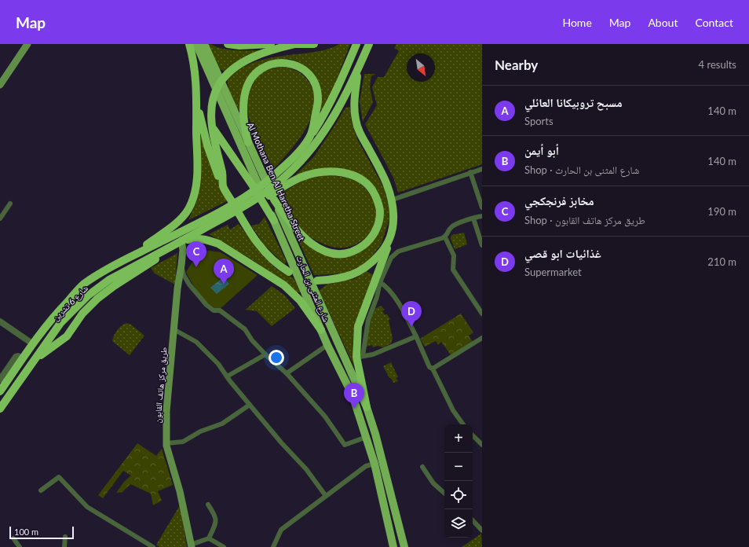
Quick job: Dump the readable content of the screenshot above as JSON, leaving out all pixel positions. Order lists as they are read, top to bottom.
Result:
{
  "streets": {
    "highway": ["شارع 6 تشرين"],
    "main road": ["Al Mothana Ben Al Haretha Street", "شارع المثنى بن الحارث", "طريق مركز هاتف القابون"]
  },
  "crossings": [
    ["شارع 6 تشرين", "طريق مركز هاتف القابون"]
  ],
  "scale_bar": "100 m",
  "north": "bottom right",
  "page": {
    "header": "Map",
    "nav": [
      "Home",
      "Map",
      "About",
      "Contact"
    ],
    "heading": ["Nearby", "4 results"],
    "list": [
      {
        "mark": "A",
        "name": "مسبح تروبيكانا العائلي",
        "note": "Sports",
        "value": "140 m"
      },
      {
        "mark": "B",
        "name": "أبو أيمن",
        "note": "Shop · شارع المثنى بن الحارث",
        "value": "140 m"
      },
      {
        "mark": "C",
        "name": "مخابز فرنجكجي",
        "note": "Shop · طريق مركز هاتف القابون",
        "value": "190 m"
      },
      {
        "mark": "D",
        "name": "غذائيات ابو قصي",
        "note": "Supermarket",
        "value": "210 m"
      }
    ],
    "pins": [
      "C",
      "A",
      "D",
      "B"
    ],
    "map_buttons": ["+", "−"],
    "scale": "100 m"
  }
}
